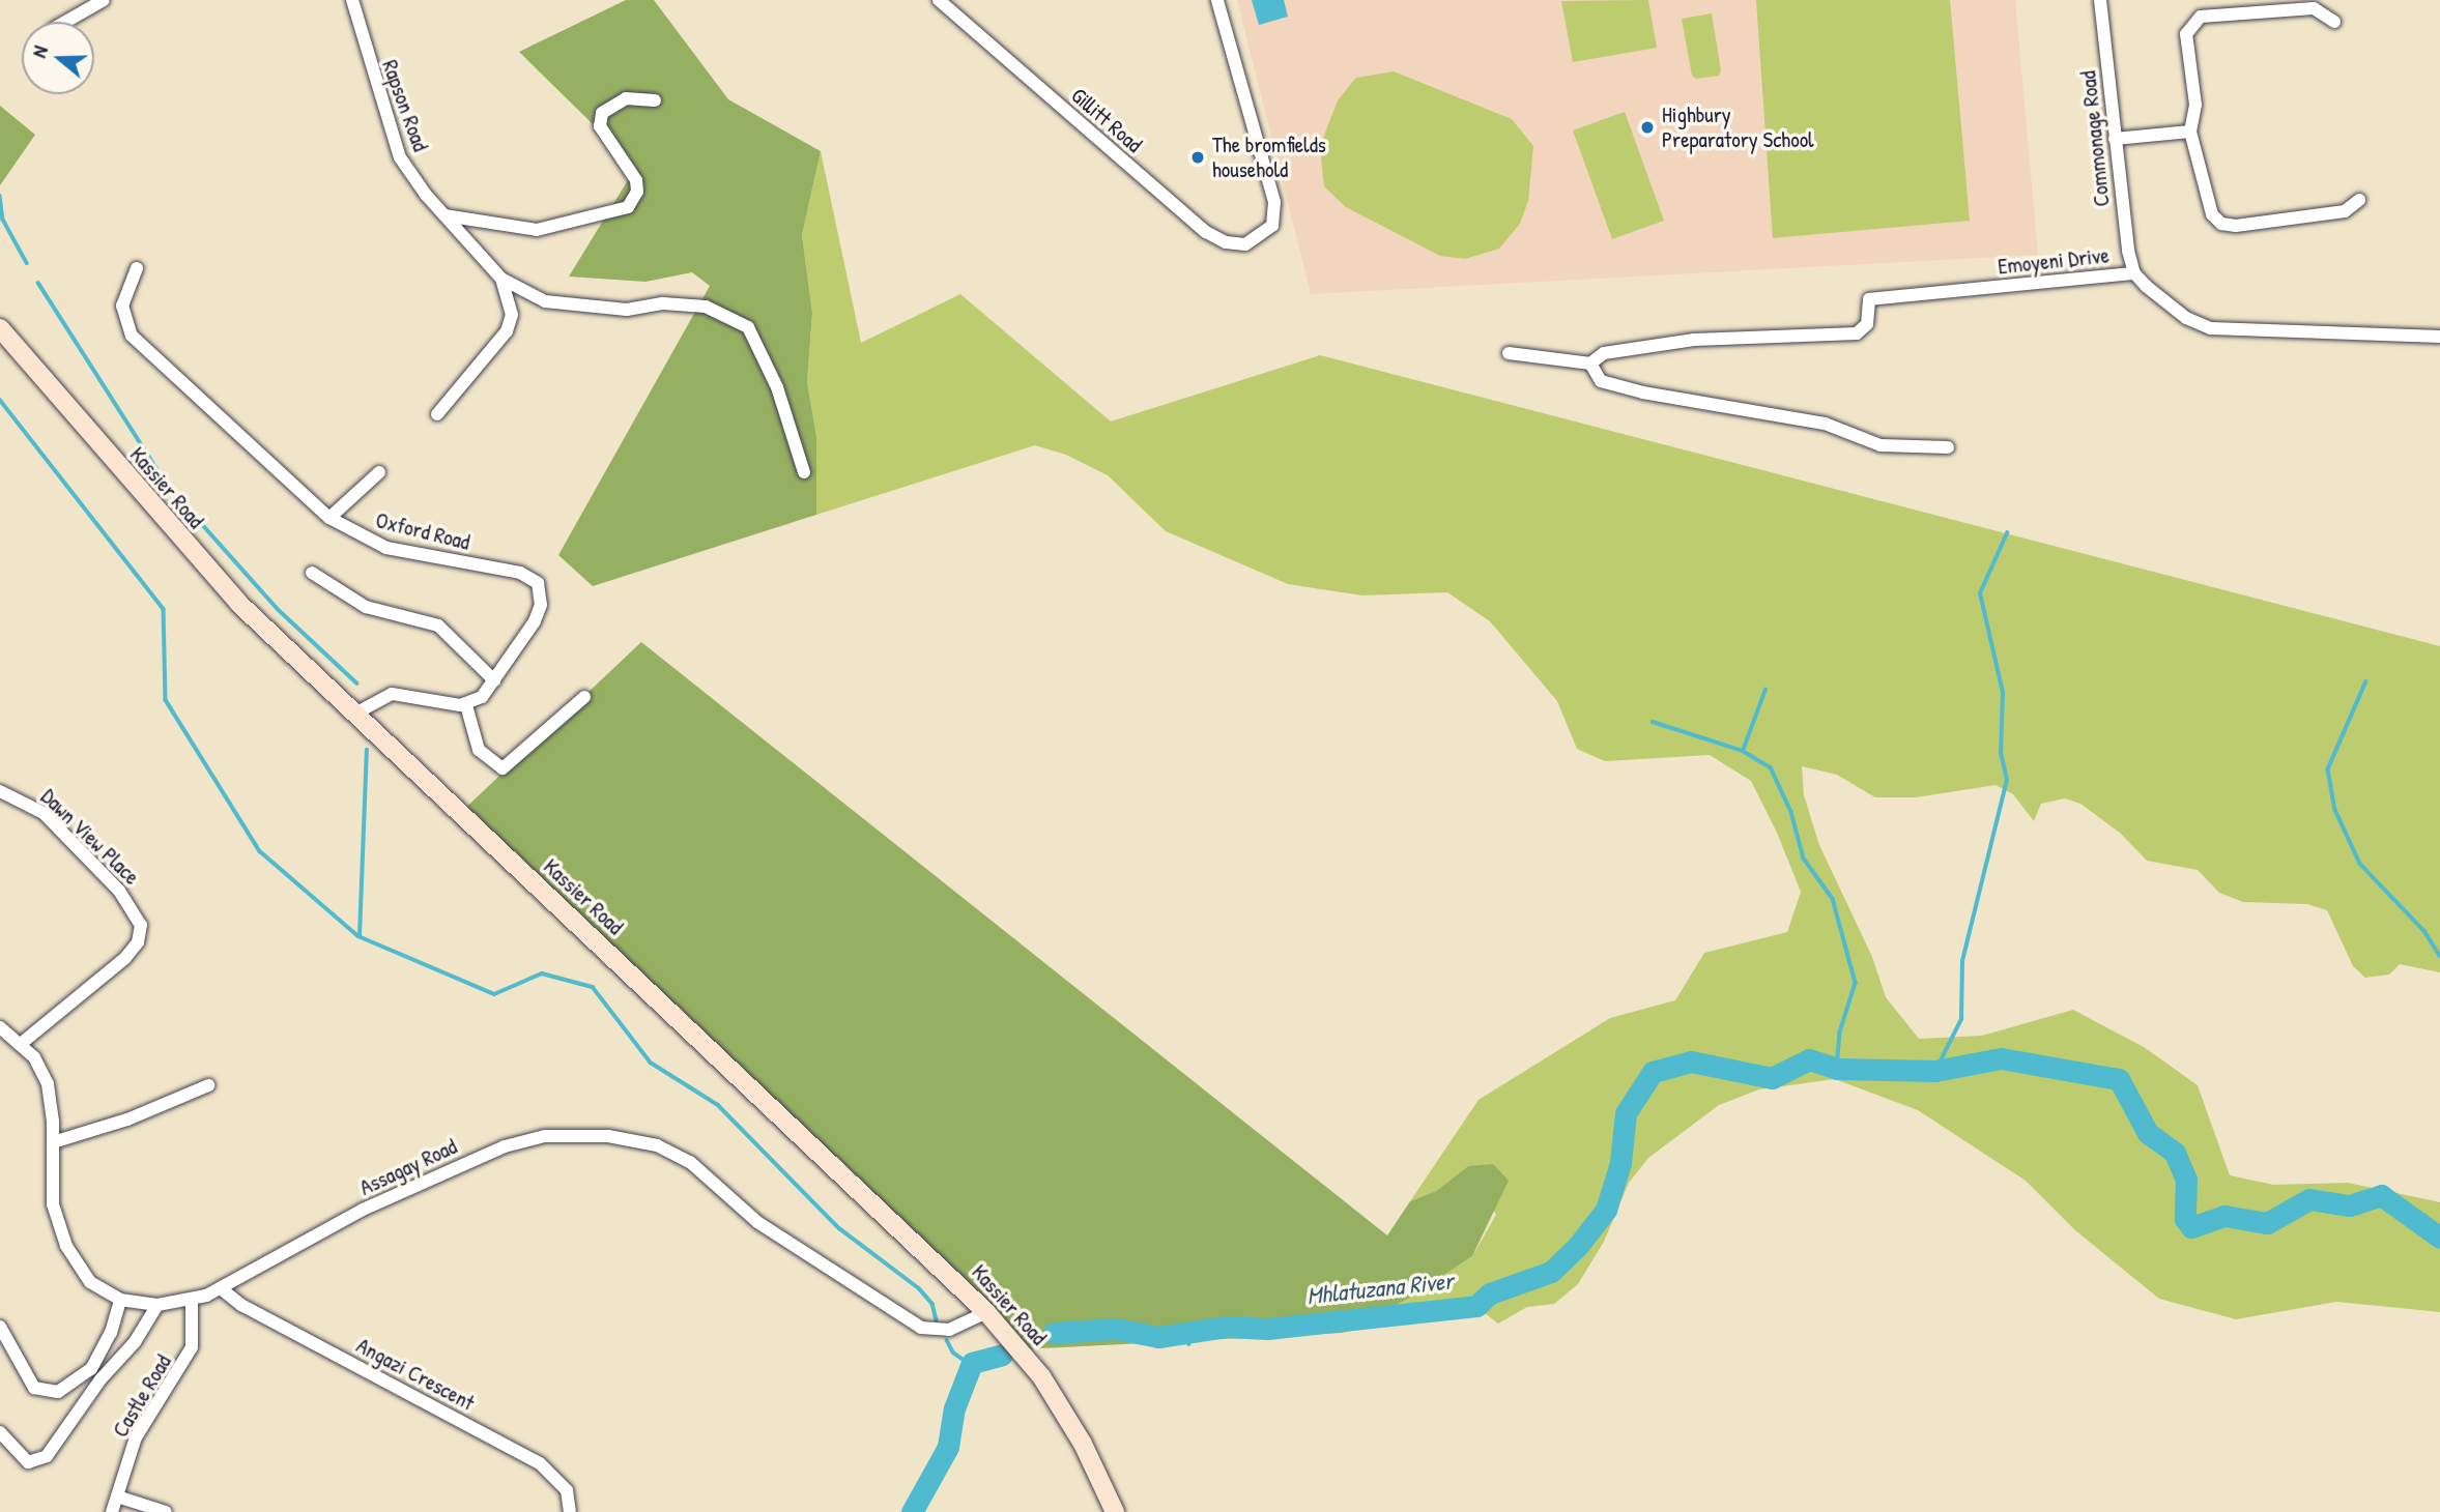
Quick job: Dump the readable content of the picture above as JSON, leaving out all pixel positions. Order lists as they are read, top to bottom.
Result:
{
  "streets": {
    "main road": ["Kassier Road"],
    "street": [
      "Rapson Road",
      "Gillitt Road",
      "Commonage Road",
      "Emoyeni Drive",
      "Oxford Road",
      "Dawn View Place",
      "Assagay Road",
      "Angazi Crescent",
      "Castle Road"
    ]
  },
  "crossings": [
    ["Commonage Road", "Emoyeni Drive"],
    ["Kassier Road", "Assagay Road"],
    ["Dawn View Place", "Assagay Road"],
    ["Assagay Road", "Angazi Crescent"],
    ["Assagay Road", "Castle Road"]
  ],
  "water": ["Mhlatuzana River"],
  "places": ["Highbury Preparatory School", "The bromfields household"],
  "north": "left"
}
